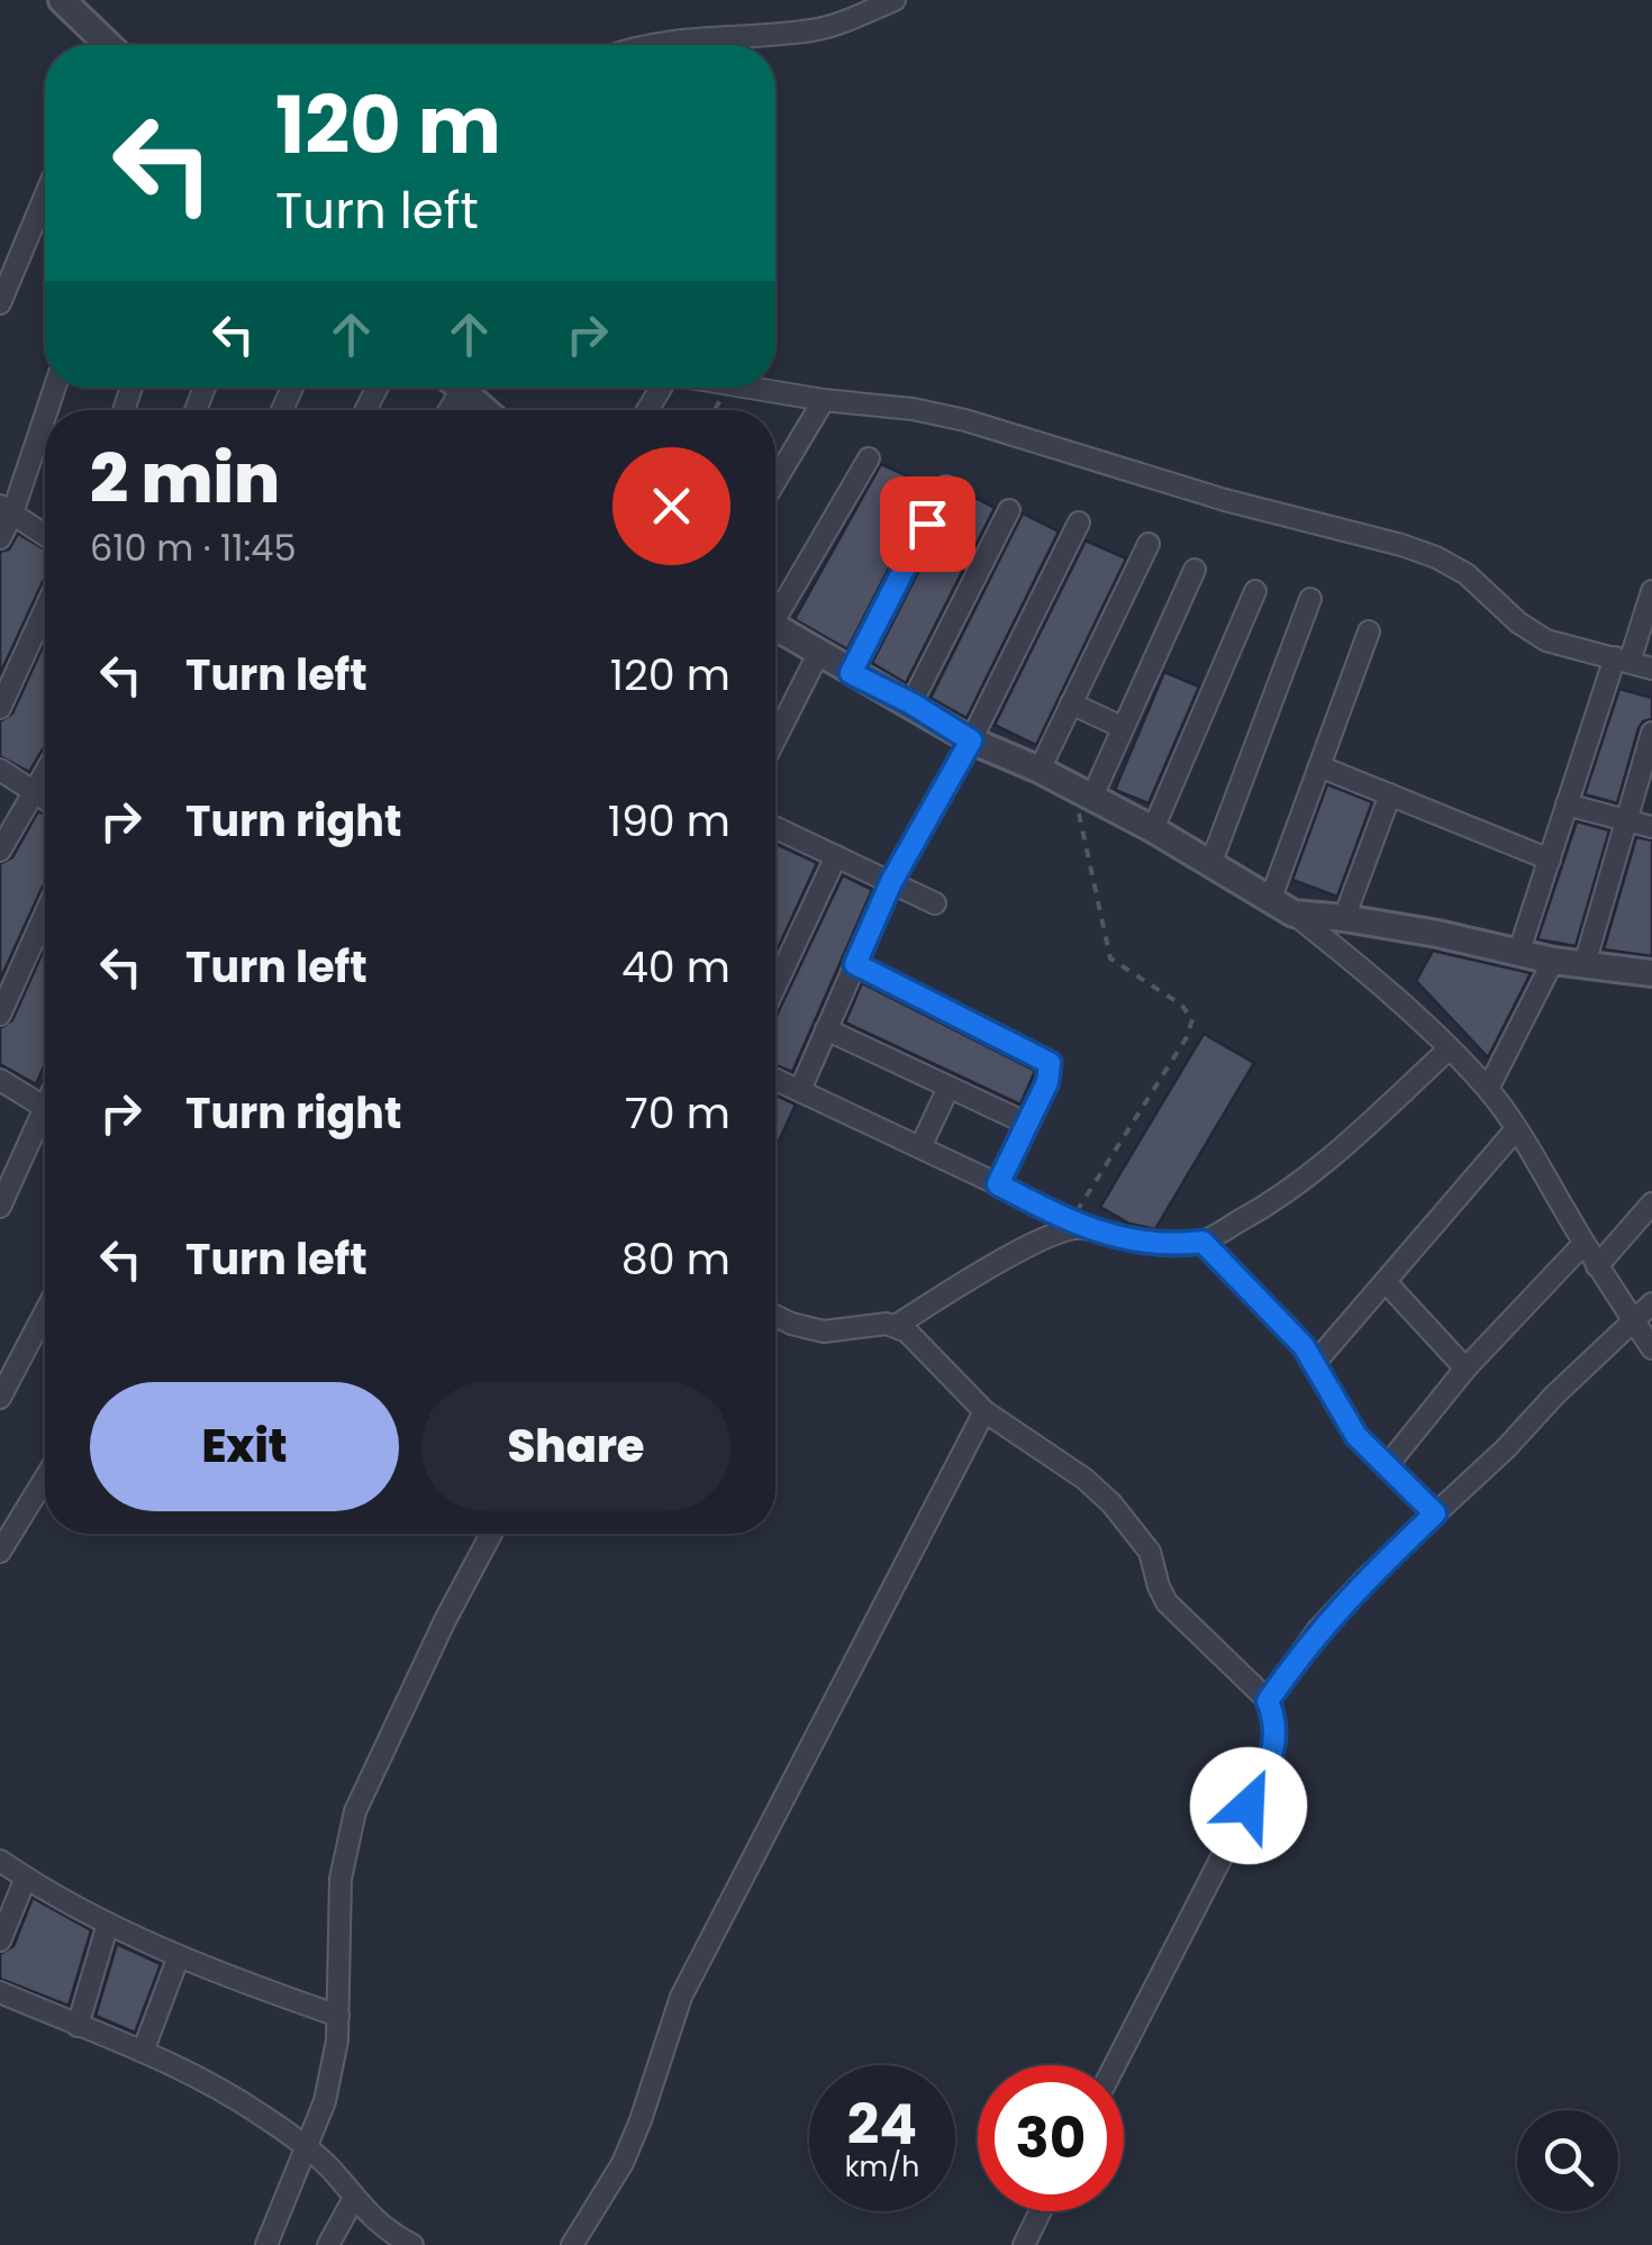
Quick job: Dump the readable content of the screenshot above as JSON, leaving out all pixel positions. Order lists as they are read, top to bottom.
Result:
{
  "page": {
    "turn": ["120 m", "Turn left"],
    "heading": ["2 min", "610 m · 11:45"],
    "list": [
      {
        "name": "Turn left",
        "value": "120 m"
      },
      {
        "name": "Turn right",
        "value": "190 m"
      },
      {
        "name": "Turn left",
        "value": "40 m"
      },
      {
        "name": "Turn right",
        "value": "70 m"
      },
      {
        "name": "Turn left",
        "value": "80 m"
      }
    ],
    "buttons": ["Exit", "Share"],
    "speed": "24 km/h",
    "limit": "30"
  }
}
